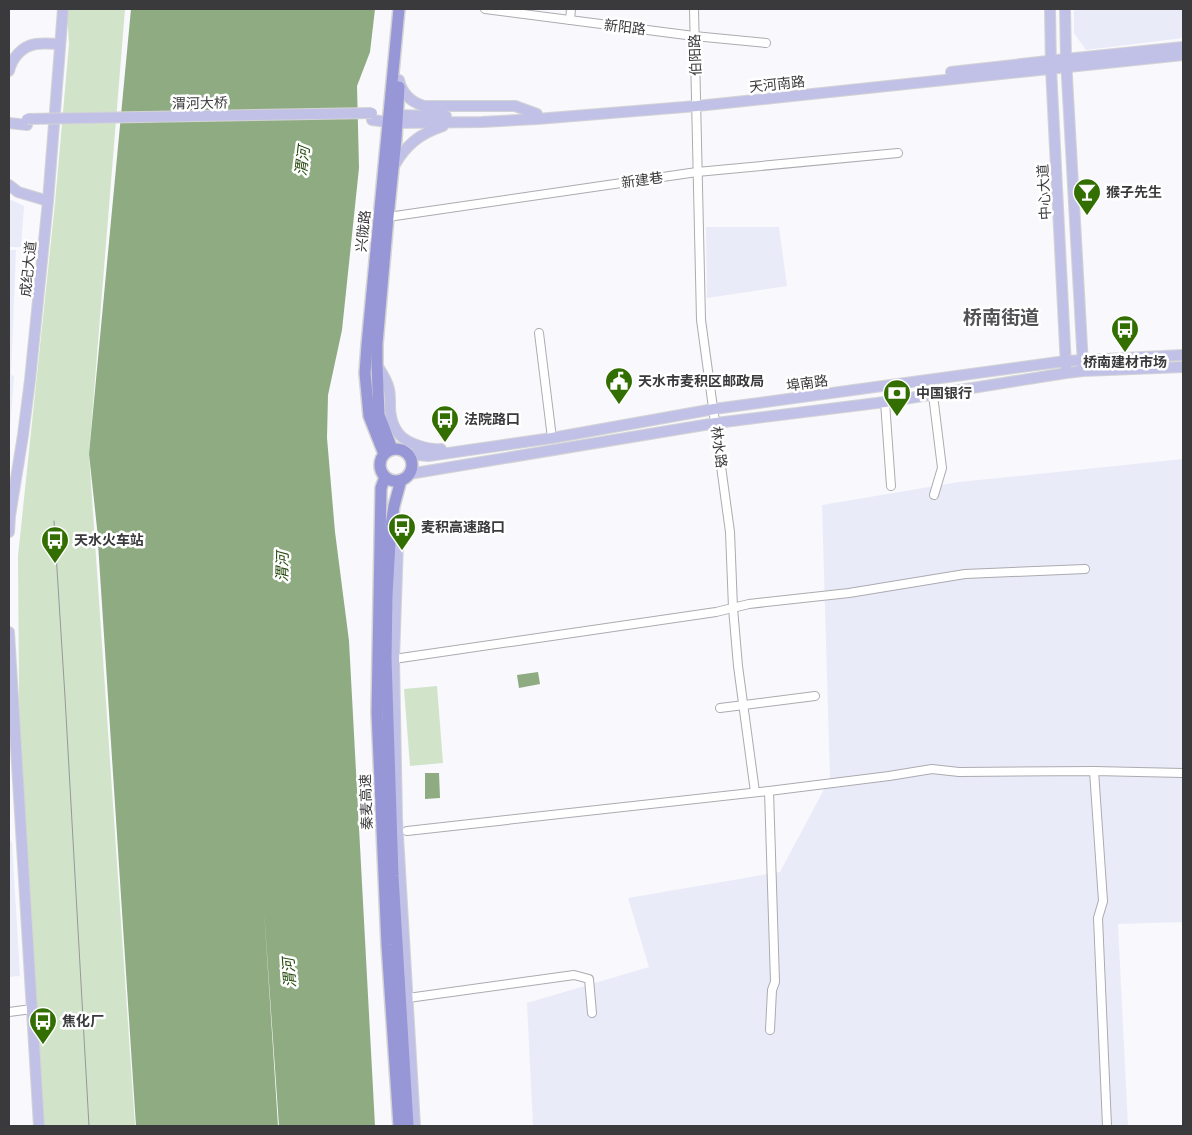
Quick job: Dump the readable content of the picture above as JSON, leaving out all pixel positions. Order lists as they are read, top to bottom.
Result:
{
  "streets": {
    "highway": ["兴陇路", "秦麦高速"],
    "main road": [
      "天河南路",
      "渭河大桥",
      "中心大道",
      "成纪大道",
      "埠南路"
    ],
    "street": [
      "新阳路",
      "伯阳路",
      "新建巷",
      "林水路"
    ]
  },
  "crossings": [
    ["新阳路", "伯阳路"],
    ["伯阳路", "天河南路"],
    ["伯阳路", "林水路"],
    ["天河南路", "渭河大桥"],
    ["天河南路", "中心大道"],
    ["天河南路", "兴陇路"],
    ["天河南路", "林水路"],
    ["新建巷", "兴陇路"],
    ["新建巷", "林水路"],
    ["中心大道", "埠南路"],
    ["兴陇路", "埠南路"],
    ["兴陇路", "秦麦高速"],
    ["埠南路", "林水路"],
    ["埠南路", "秦麦高速"]
  ],
  "districts": ["桥南街道"],
  "water": ["渭河"],
  "places": {
    "bar": ["猴子先生"],
    "bus stop": [
      "桥南建材市场",
      "法院路口",
      "麦积高速路口",
      "天水火车站",
      "焦化厂"
    ],
    "public building": ["天水市麦积区邮政局"],
    "bank": ["中国银行"]
  }
}
